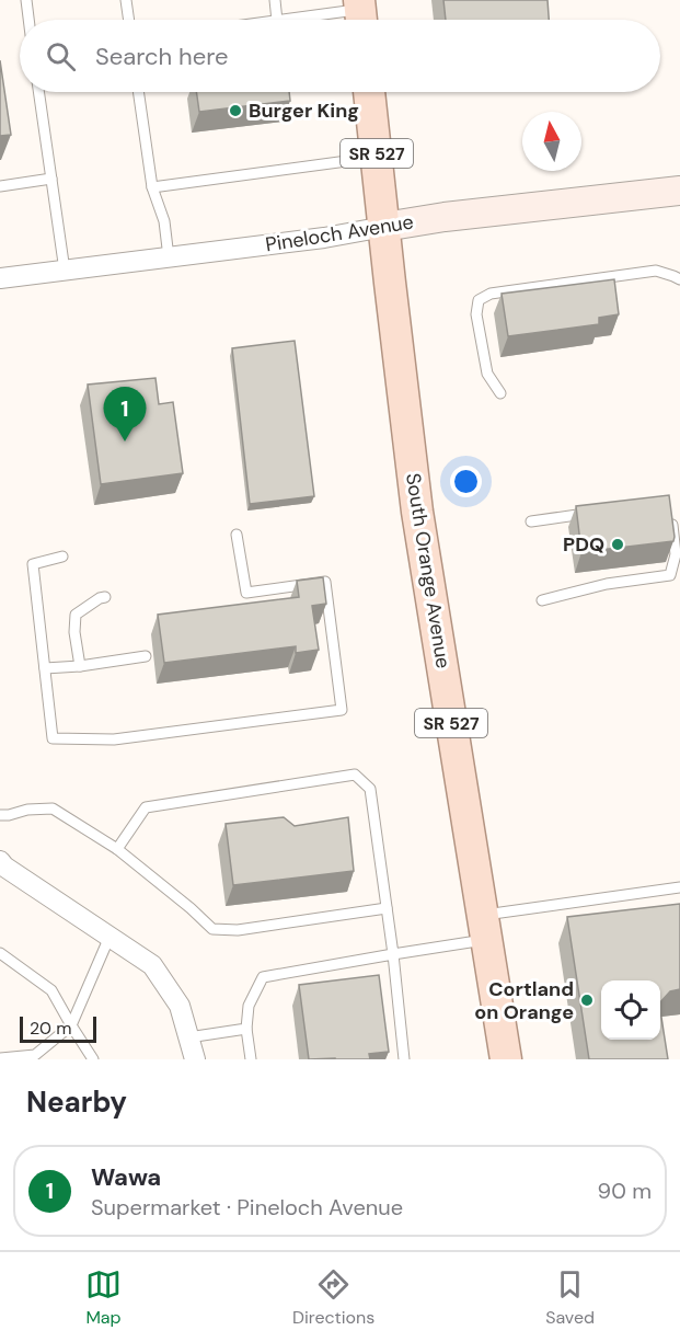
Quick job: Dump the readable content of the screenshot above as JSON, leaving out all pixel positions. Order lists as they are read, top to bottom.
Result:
{
  "streets": {
    "main road": ["SR 527", "South Orange Avenue"],
    "street": ["Pineloch Avenue"]
  },
  "crossings": [
    ["Pineloch Avenue", "South Orange Avenue"]
  ],
  "places": ["Burger King", "PDQ", "Cortland on Orange"],
  "scale_bar": "20 m",
  "north": "top",
  "page": {
    "search": "Search here",
    "pins": "1",
    "scale": "20 m",
    "heading": "Nearby",
    "list": [
      {
        "mark": "1",
        "name": "Wawa",
        "note": "Supermarket · Pineloch Avenue",
        "value": "90 m"
      }
    ],
    "nav": ["Map", "Directions", "Saved"]
  }
}
